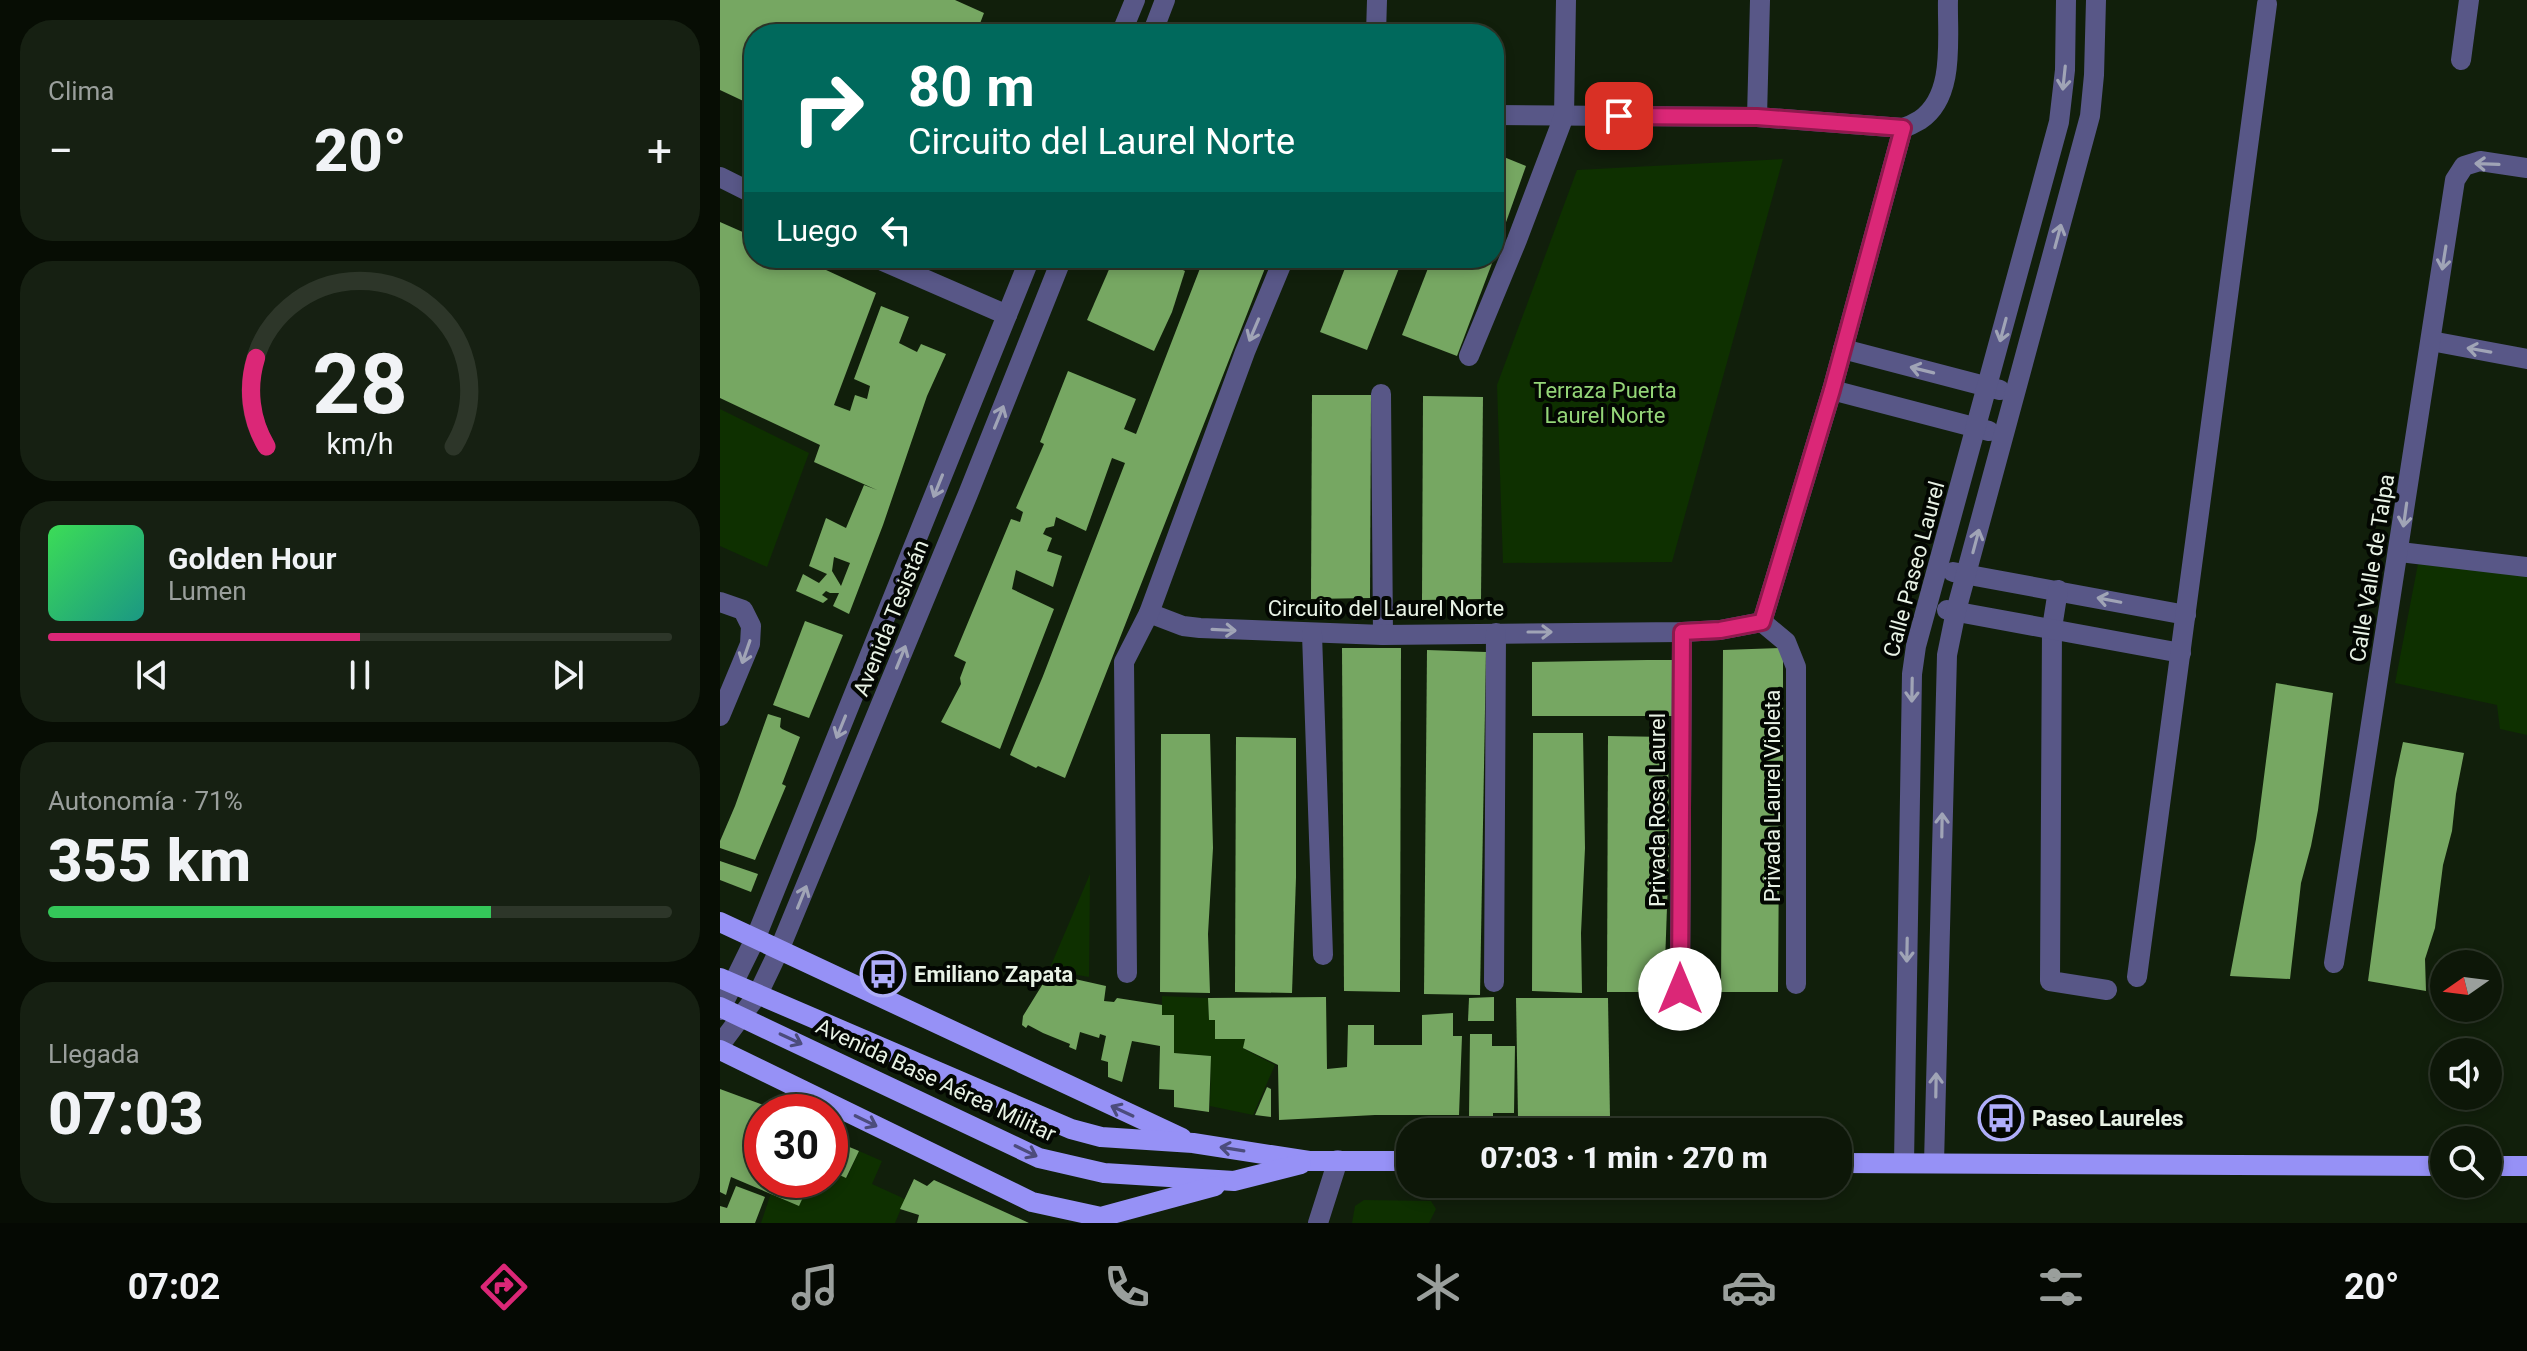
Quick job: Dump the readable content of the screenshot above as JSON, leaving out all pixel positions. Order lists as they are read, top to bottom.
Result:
{
  "streets": {
    "main road": ["Avenida Base Aérea Militar"],
    "street": [
      "Calle Valle de Talpa",
      "Calle Paseo Laurel",
      "Circuito del Laurel Norte",
      "Avenida Tesistán",
      "Privada Laurel Violeta",
      "Privada Rosa Laurel"
    ]
  },
  "crossings": [
    ["Circuito del Laurel Norte", "Privada Laurel Violeta"],
    ["Circuito del Laurel Norte", "Privada Rosa Laurel"],
    ["Avenida Tesistán", "Avenida Base Aérea Militar"]
  ],
  "one_way": ["Calle Valle de Talpa", "Circuito del Laurel Norte"],
  "parks": ["Terraza Puerta Laurel Norte"],
  "places": {
    "bus stop": ["Emiliano Zapata", "Paseo Laureles"]
  },
  "north": "left",
  "page": {
    "tile": [
      "Clima",
      ["Autonomía · 71%", "355 km"],
      ["Llegada", "07:03"]
    ],
    "turn": ["80 m", "Circuito del Laurel Norte"],
    "heat": ["−", "20°", "+"],
    "then": "Luego",
    "song": ["Golden Hour", "Lumen"],
    "limit": "30",
    "trip": "07:03 · 1 min · 270 m",
    "tabs": ["07:02", "20°"],
    "gauge": ["28", "km/h"]
  }
}
